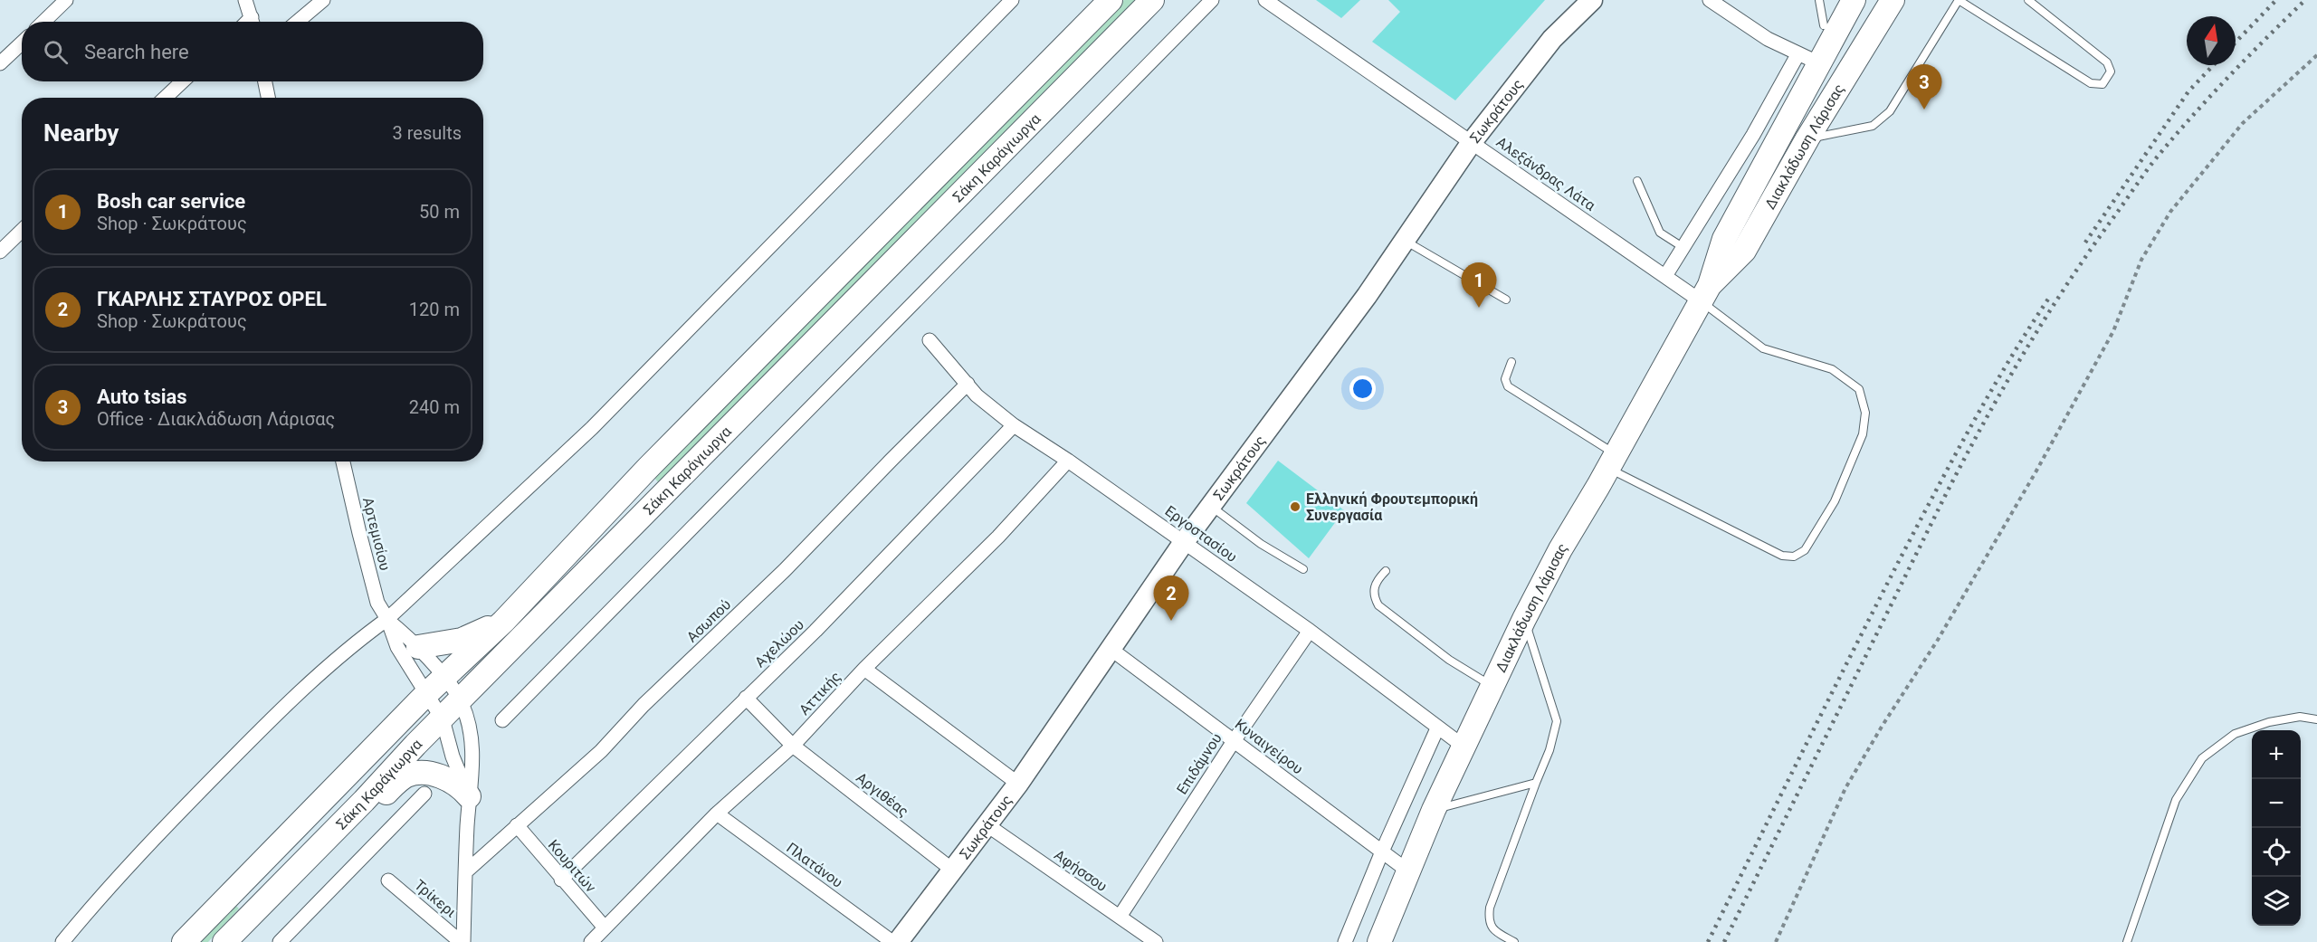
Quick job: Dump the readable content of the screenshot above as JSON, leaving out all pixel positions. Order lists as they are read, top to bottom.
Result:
{
  "streets": {
    "main road": ["Σωκράτους", "Διακλάδωση Λάρισας", "Σάκη Καράγιωργα"],
    "street": [
      "Αλεξάνδρας Λάτα",
      "Αρτεμισίου",
      "Εργοστασίου",
      "Ασωπού",
      "Αχελώου",
      "Αττικής",
      "Κυναιγείρου",
      "Επιδάμνου",
      "Αργιθέας",
      "Πλατάνου",
      "Κουριτών",
      "Αφήσσου",
      "Τρίκερι"
    ]
  },
  "crossings": [
    ["Σωκράτους", "Αλεξάνδρας Λάτα"],
    ["Σωκράτους", "Εργοστασίου"],
    ["Σωκράτους", "Κυναιγείρου"],
    ["Σωκράτους", "Αργιθέας"],
    ["Σωκράτους", "Αφήσσου"],
    ["Διακλάδωση Λάρισας", "Αλεξάνδρας Λάτα"],
    ["Διακλάδωση Λάρισας", "Εργοστασίου"],
    ["Διακλάδωση Λάρισας", "Κυναιγείρου"],
    ["Εργοστασίου", "Ασωπού"],
    ["Εργοστασίου", "Αχελώου"],
    ["Εργοστασίου", "Αττικής"],
    ["Εργοστασίου", "Επιδάμνου"],
    ["Ασωπού", "Κουριτών"],
    ["Αχελώου", "Αργιθέας"],
    ["Αχελώου", "Κουριτών"],
    ["Αττικής", "Αργιθέας"],
    ["Αττικής", "Πλατάνου"],
    ["Αττικής", "Κουριτών"],
    ["Κυναιγείρου", "Επιδάμνου"],
    ["Επιδάμνου", "Αφήσσου"]
  ],
  "places": ["Ελληνική Φρουτεμπορική Συνεργασία"],
  "north": "top",
  "page": {
    "search": "Search here",
    "pins": ["3", "1", "2"],
    "heading": ["Nearby", "3 results"],
    "list": [
      {
        "mark": "1",
        "name": "Bosh car service",
        "note": "Shop · Σωκράτους",
        "value": "50 m"
      },
      {
        "mark": "2",
        "name": "ΓΚΑΡΛΗΣ ΣΤΑΥΡΟΣ OPEL",
        "note": "Shop · Σωκράτους",
        "value": "120 m"
      },
      {
        "mark": "3",
        "name": "Auto tsias",
        "note": "Office · Διακλάδωση Λάρισας",
        "value": "240 m"
      }
    ],
    "map_buttons": ["+", "−"]
  }
}
